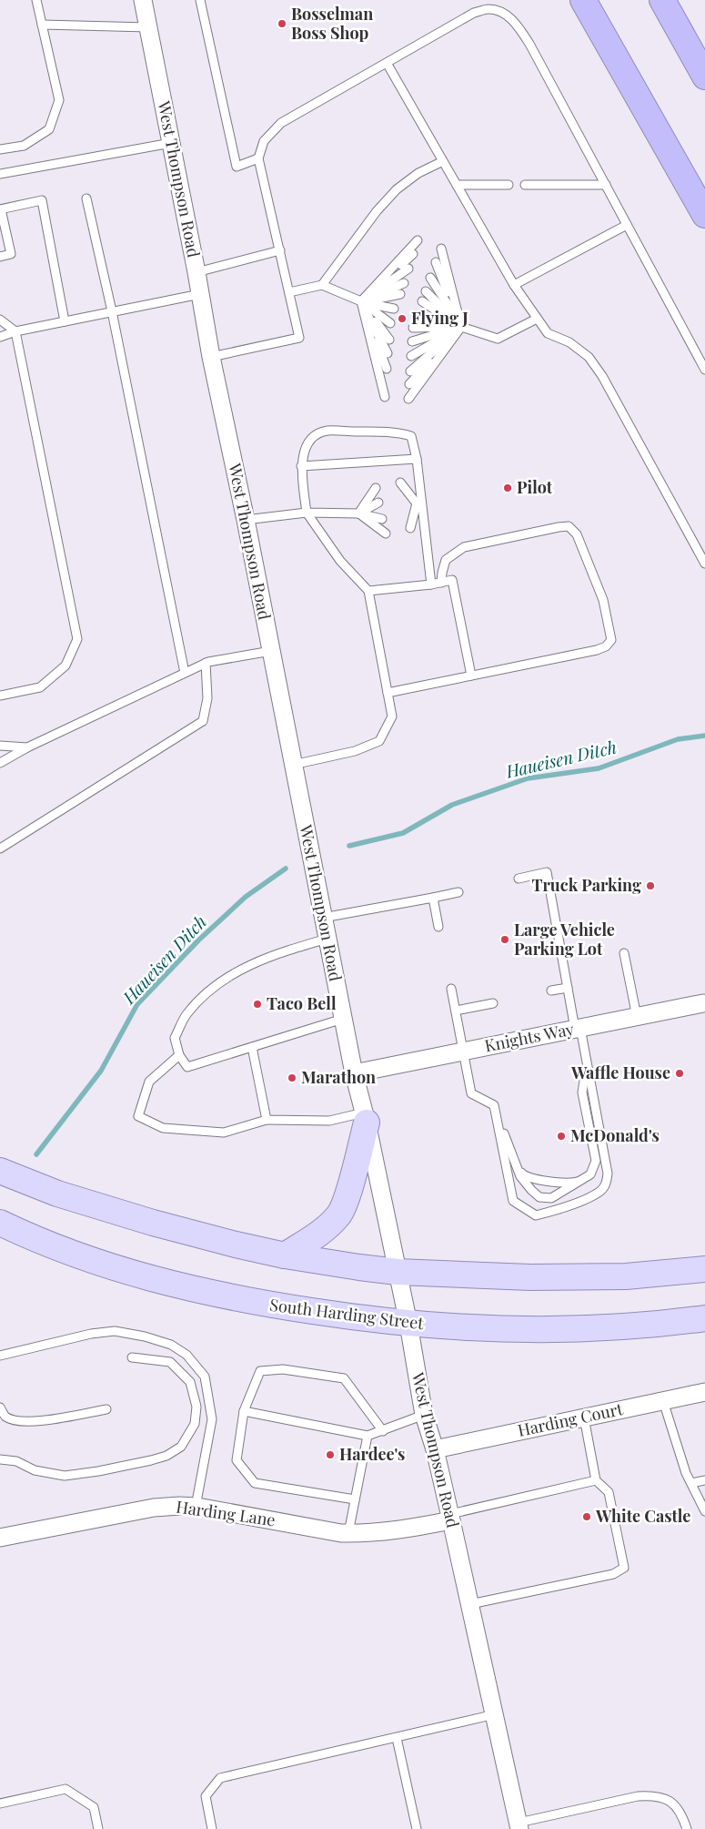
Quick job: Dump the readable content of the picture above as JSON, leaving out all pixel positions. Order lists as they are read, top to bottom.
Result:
{
  "streets": {
    "main road": ["South Harding Street"],
    "street": [
      "West Thompson Road",
      "Knights Way",
      "Harding Court",
      "Harding Lane"
    ]
  },
  "crossings": [
    ["West Thompson Road", "Knights Way"],
    ["West Thompson Road", "South Harding Street"],
    ["West Thompson Road", "Harding Court"],
    ["West Thompson Road", "Harding Lane"]
  ],
  "water": ["Haueisen Ditch"],
  "places": [
    "Bosselman Boss Shop",
    "Flying J",
    "Pilot",
    "Truck Parking",
    "Large Vehicle Parking Lot",
    "Taco Bell",
    "Waffle House",
    "Marathon",
    "McDonald's",
    "Hardee's",
    "White Castle"
  ]
}
